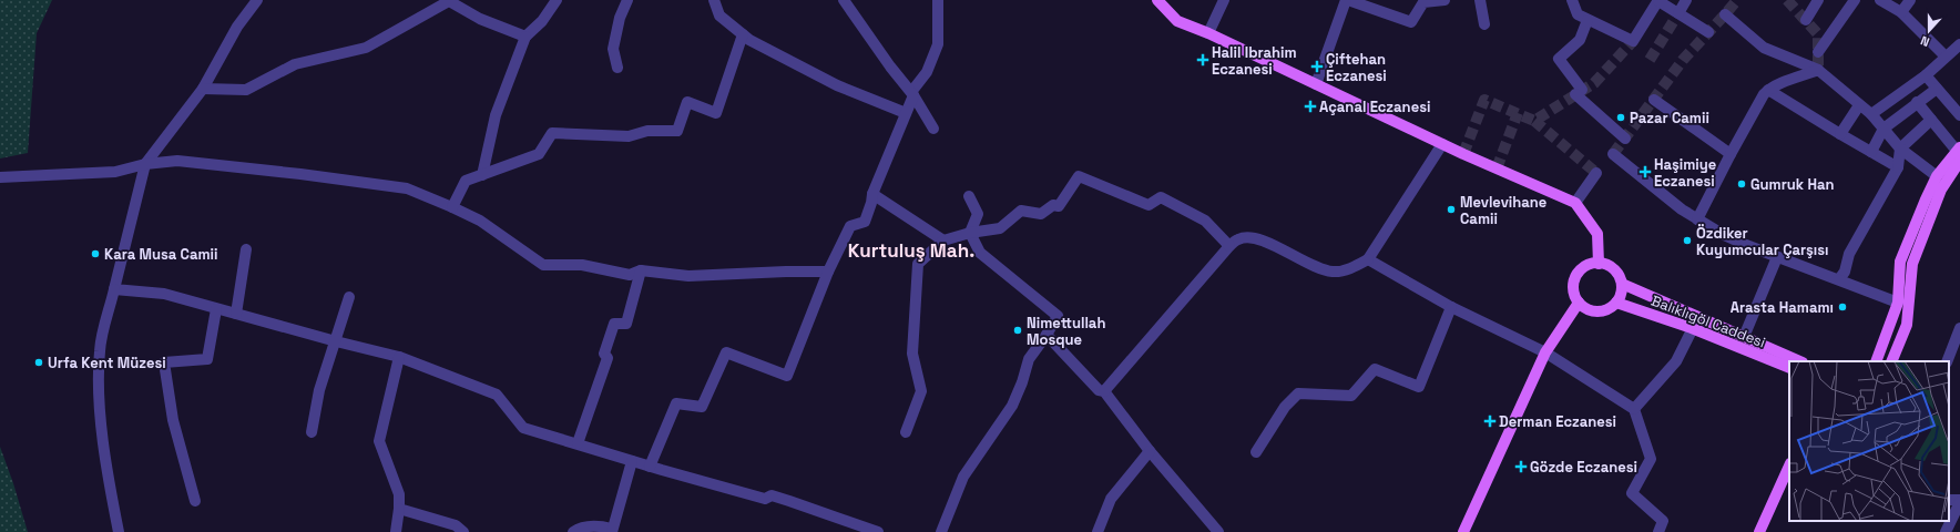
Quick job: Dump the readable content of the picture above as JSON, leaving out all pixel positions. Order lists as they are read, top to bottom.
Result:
{
  "streets": {
    "main road": ["Balıklıgöl Caddesi"]
  },
  "districts": ["Kurtuluş Mah."],
  "places": {
    "health": [
      "Halil Ibrahim Eczanesi",
      "Çiftehan Eczanesi",
      "Açanal Eczanesi",
      "Haşimiye Eczanesi",
      "Derman Eczanesi",
      "Gözde Eczanesi"
    ],
    "other": [
      "Pazar Camii",
      "Gumruk Han",
      "Mevlevihane Camii",
      "Özdiker Kuyumcular Çarşısı",
      "Kara Musa Camii",
      "Arasta Hamamı",
      "Nimettullah Mosque",
      "Urfa Kent Müzesi"
    ]
  },
  "north": "bottom"
}
